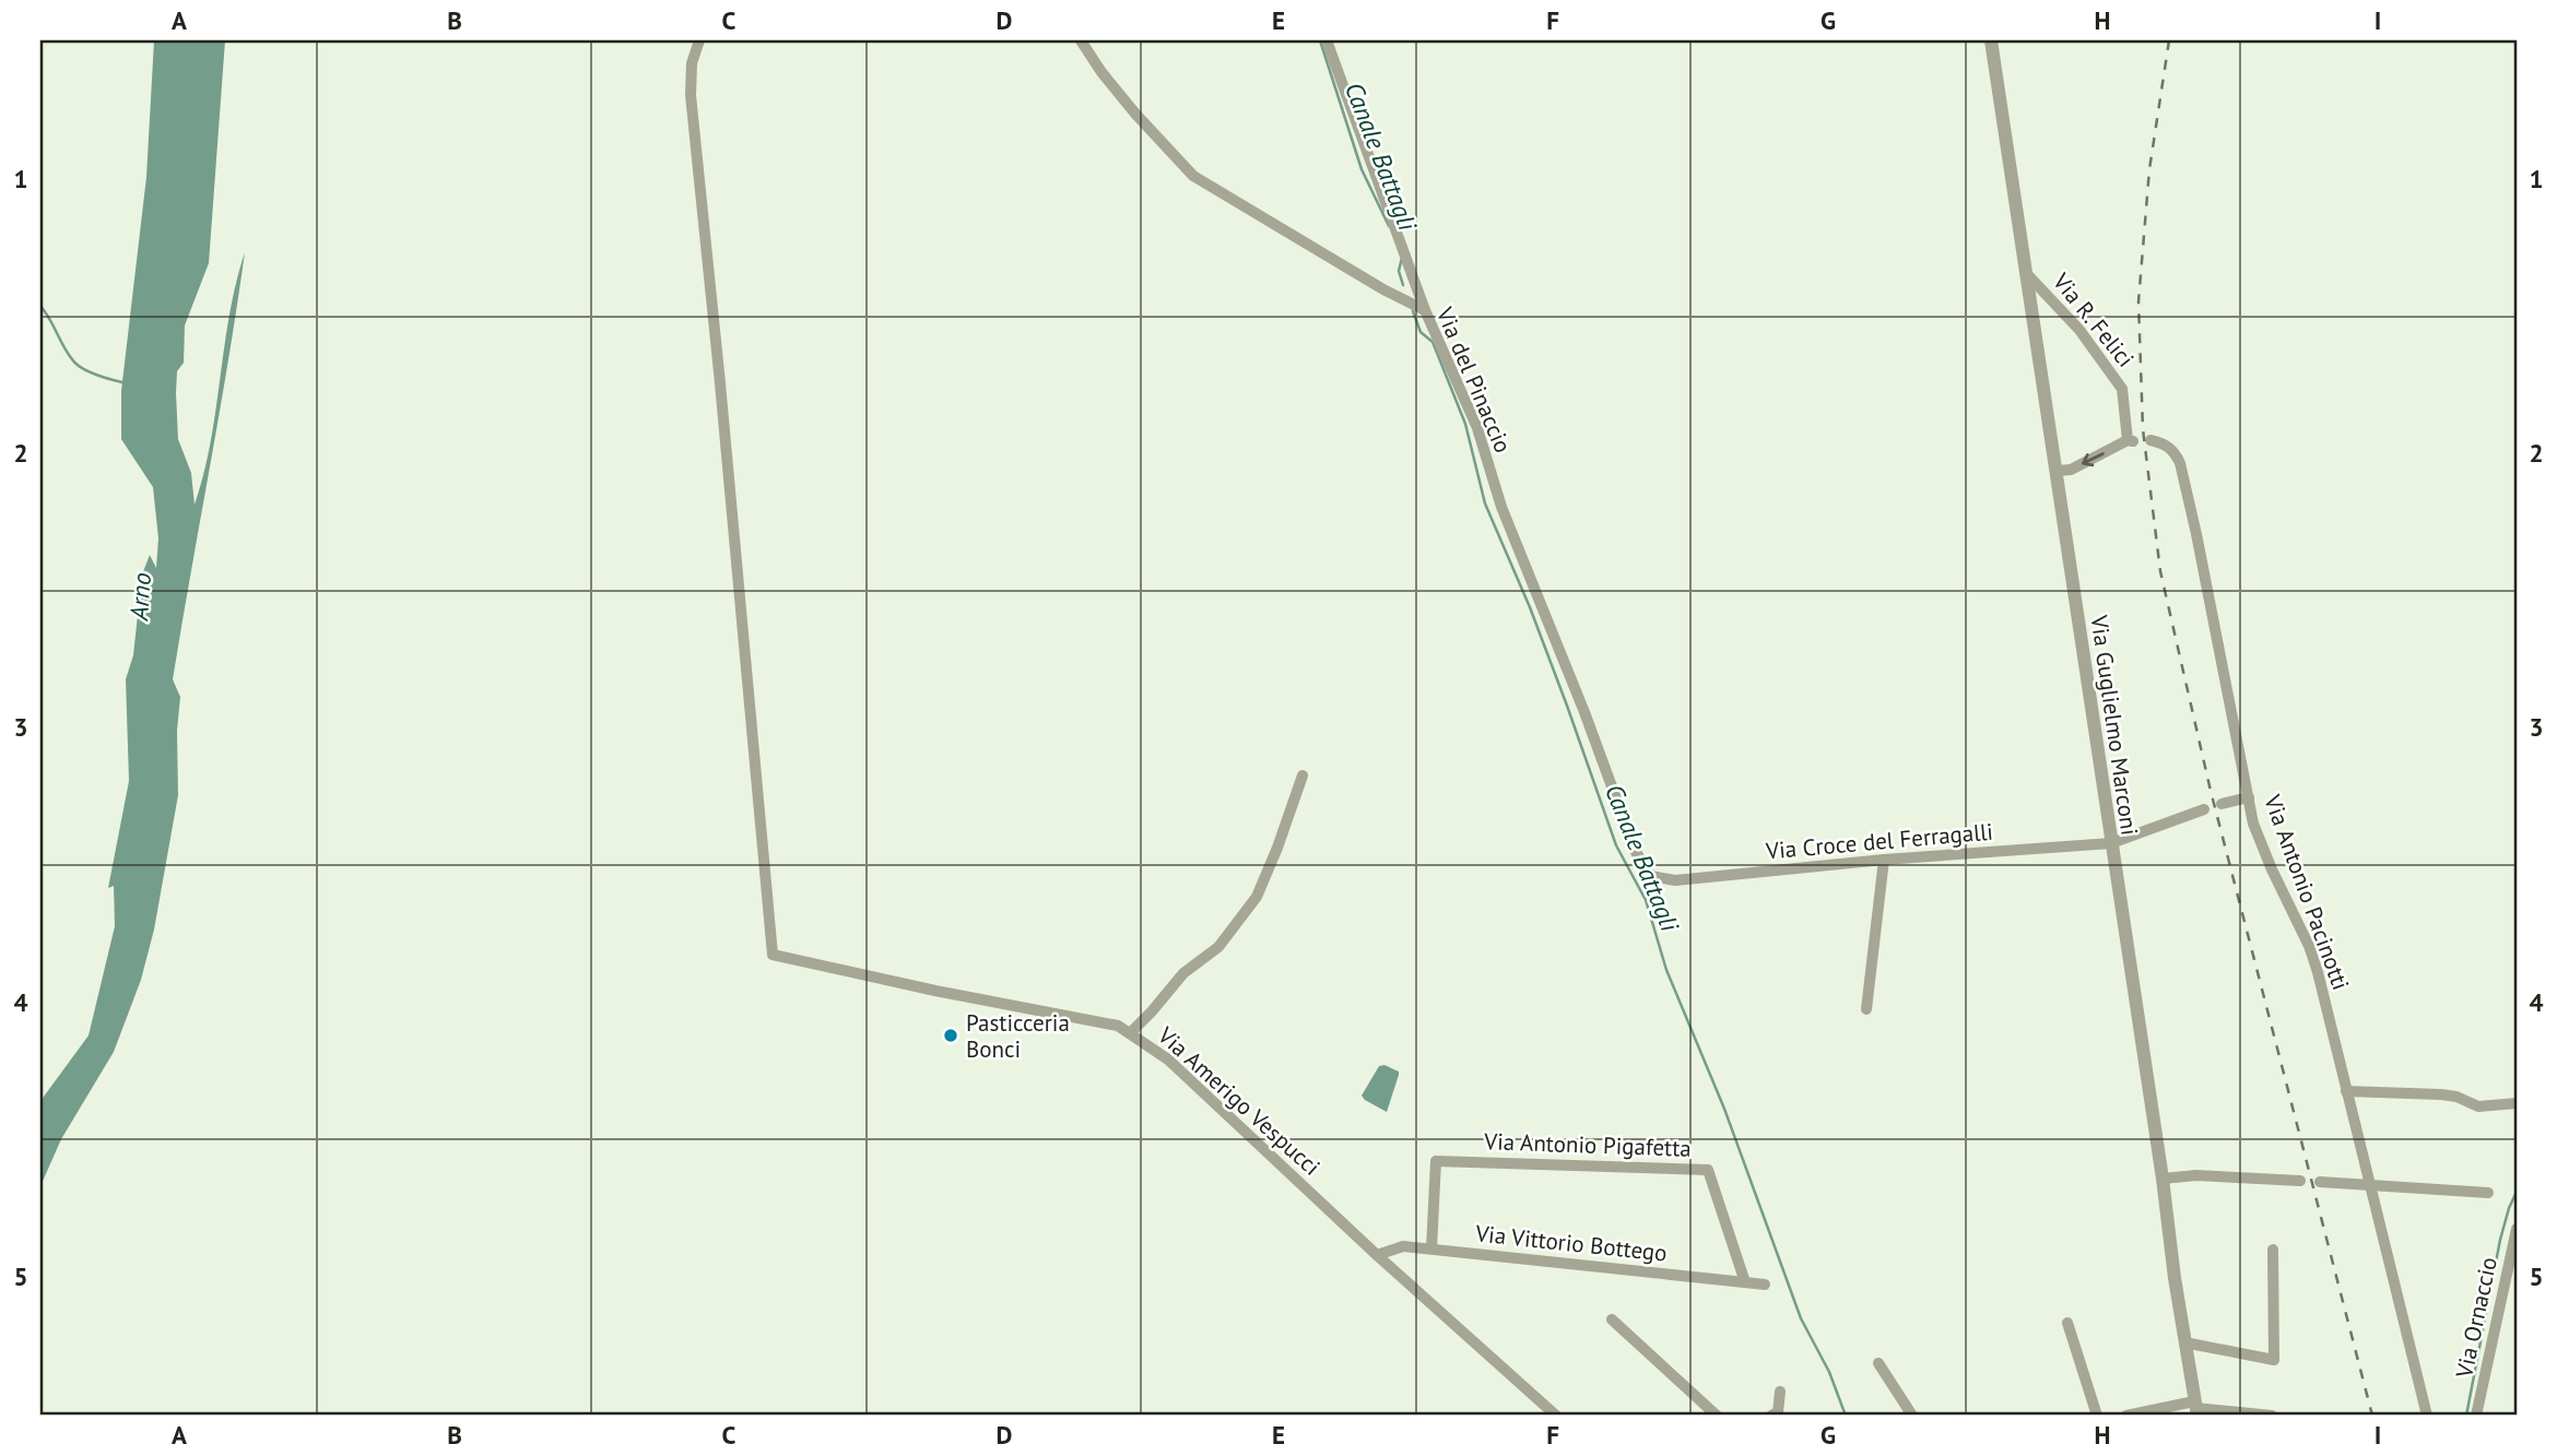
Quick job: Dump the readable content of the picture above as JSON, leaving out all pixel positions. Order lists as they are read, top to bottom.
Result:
{
  "streets": {
    "street": [
      "Via R. Felici",
      "Via del Pinaccio",
      "Via Guglielmo Marconi",
      "Via Croce del Ferragalli",
      "Via Antonio Pacinotti",
      "Via Amerigo Vespucci",
      "Via Antonio Pigafetta",
      "Via Vittorio Bottego",
      "Via Ornaccio"
    ]
  },
  "crossings": [
    ["Via R. Felici", "Via Guglielmo Marconi"],
    ["Via del Pinaccio", "Via Croce del Ferragalli"],
    ["Via Guglielmo Marconi", "Via Croce del Ferragalli"],
    ["Via Amerigo Vespucci", "Via Vittorio Bottego"],
    ["Via Antonio Pigafetta", "Via Vittorio Bottego"]
  ],
  "water": ["Canale Battagli", "Arno"],
  "places": ["Pasticceria Bonci"],
  "grid": {
    "columns": [
      "A",
      "B",
      "C",
      "D",
      "E",
      "F",
      "G",
      "H",
      "I"
    ],
    "rows": [
      "1",
      "2",
      "3",
      "4",
      "5"
    ]
  }
}
